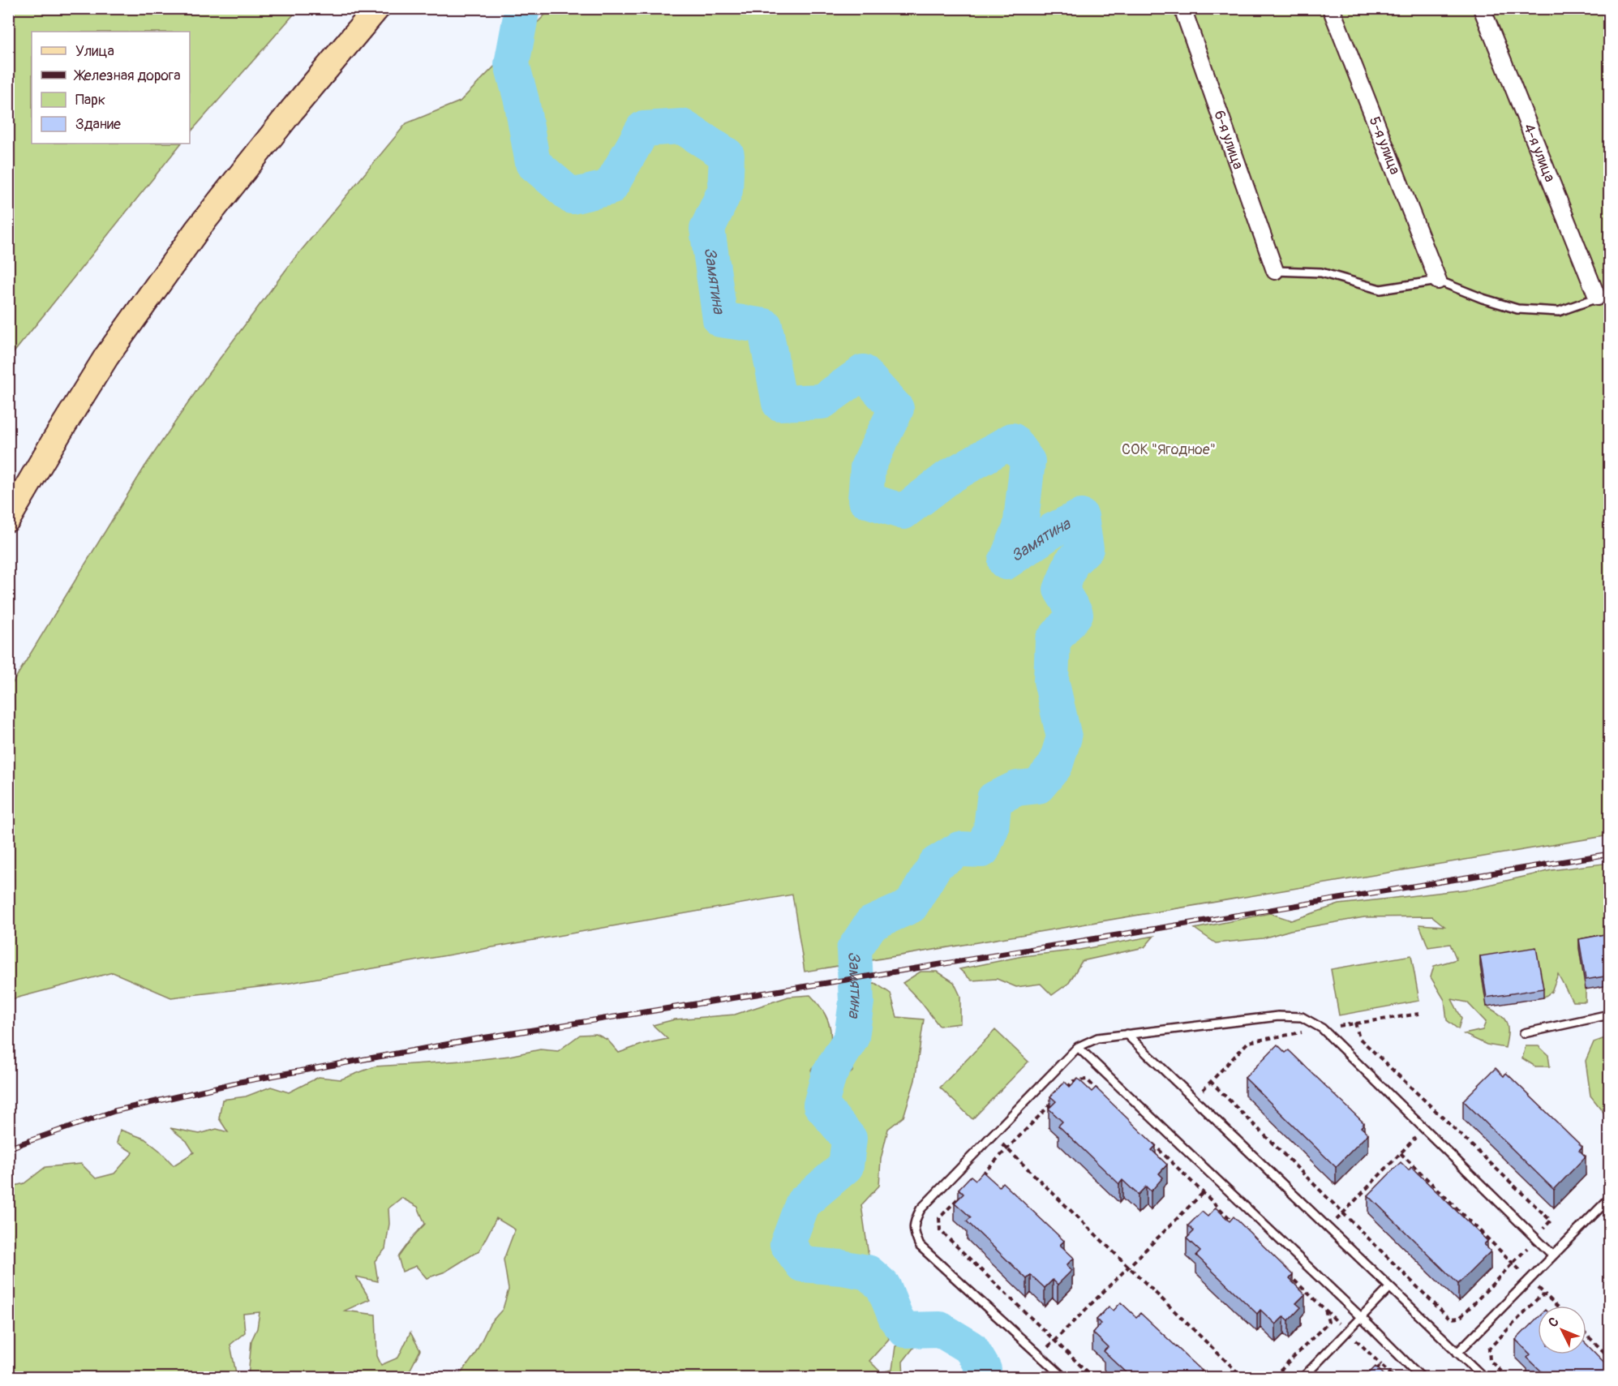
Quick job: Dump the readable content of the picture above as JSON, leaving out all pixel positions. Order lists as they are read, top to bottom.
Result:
{
  "streets": {
    "street": ["6-я улица", "5-я улица", "4-я улица"]
  },
  "water": ["Замятина"],
  "parks": ["СОК \"Ягодное\""],
  "legend": [
    "Улица",
    "Железная дорога",
    "Парк",
    "Здание"
  ],
  "north": "top left"
}
